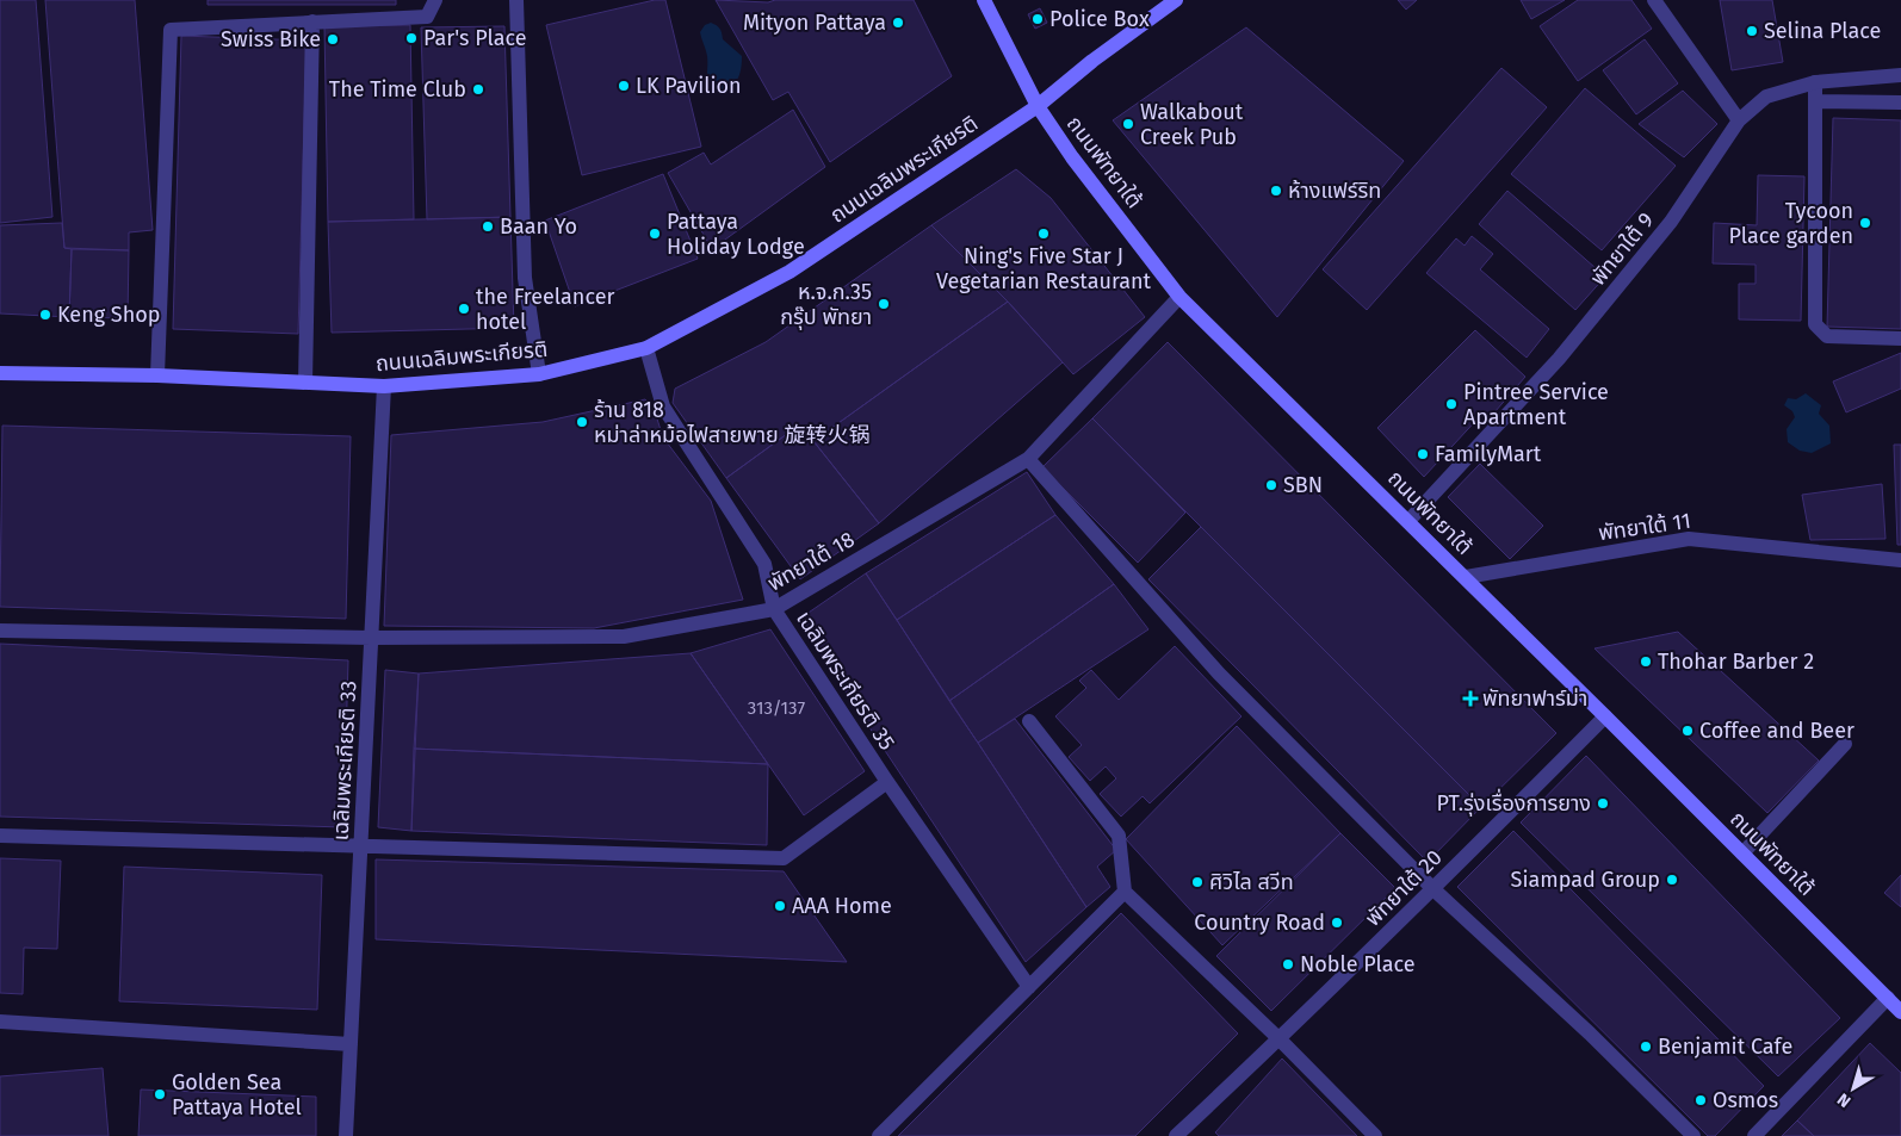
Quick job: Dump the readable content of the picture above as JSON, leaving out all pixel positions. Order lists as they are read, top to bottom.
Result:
{
  "streets": {
    "main road": ["ถนนพัทยาใต้", "ถนนเฉลิมพระเกียรติ"],
    "street": [
      "พัทยาใต้ 9",
      "พัทยาใต้ 11",
      "พัทยาใต้ 18",
      "เฉลิมพระเกียรติ 35",
      "เฉลิมพระเกียรติ 33",
      "พัทยาใต้ 20"
    ]
  },
  "crossings": [
    ["ถนนพัทยาใต้", "ถนนเฉลิมพระเกียรติ"],
    ["ถนนพัทยาใต้", "พัทยาใต้ 9"],
    ["ถนนพัทยาใต้", "พัทยาใต้ 11"],
    ["ถนนพัทยาใต้", "พัทยาใต้ 18"],
    ["ถนนพัทยาใต้", "พัทยาใต้ 20"],
    ["ถนนเฉลิมพระเกียรติ", "เฉลิมพระเกียรติ 35"],
    ["ถนนเฉลิมพระเกียรติ", "เฉลิมพระเกียรติ 33"],
    ["พัทยาใต้ 18", "เฉลิมพระเกียรติ 35"],
    ["พัทยาใต้ 18", "เฉลิมพระเกียรติ 33"]
  ],
  "places": {
    "other": [
      "Police Box",
      "Mityon Pattaya",
      "Selina Place",
      "Par's Place",
      "Swiss Bike",
      "LK Pavilion",
      "The Time Club",
      "Walkabout Creek Pub",
      "ห้างแฟร์ริท",
      "Tycoon Place garden",
      "Baan Yo",
      "Pattaya Holiday Lodge",
      "Ning's Five Star J Vegetarian Restaurant",
      "ห.จ.ก.35 กรุ๊ป พัทยา",
      "the Freelancer hotel",
      "Keng Shop",
      "Pintree Service Apartment",
      "ร้าน 818 หม่าล่าหม้อไฟสายพาย 旋转火锅",
      "FamilyMart",
      "SBN",
      "Thohar Barber 2",
      "Coffee and Beer",
      "PT.รุ่งเรื่องการยาง",
      "Siampad Group",
      "ศิวิไล สวีท",
      "AAA Home",
      "Country Road",
      "Noble Place",
      "Benjamit Cafe",
      "Golden Sea Pattaya Hotel",
      "Osmos"
    ],
    "health": ["พัทยาฟาร์ม่า"]
  },
  "house_numbers": ["313/137"],
  "north": "bottom left"
}
